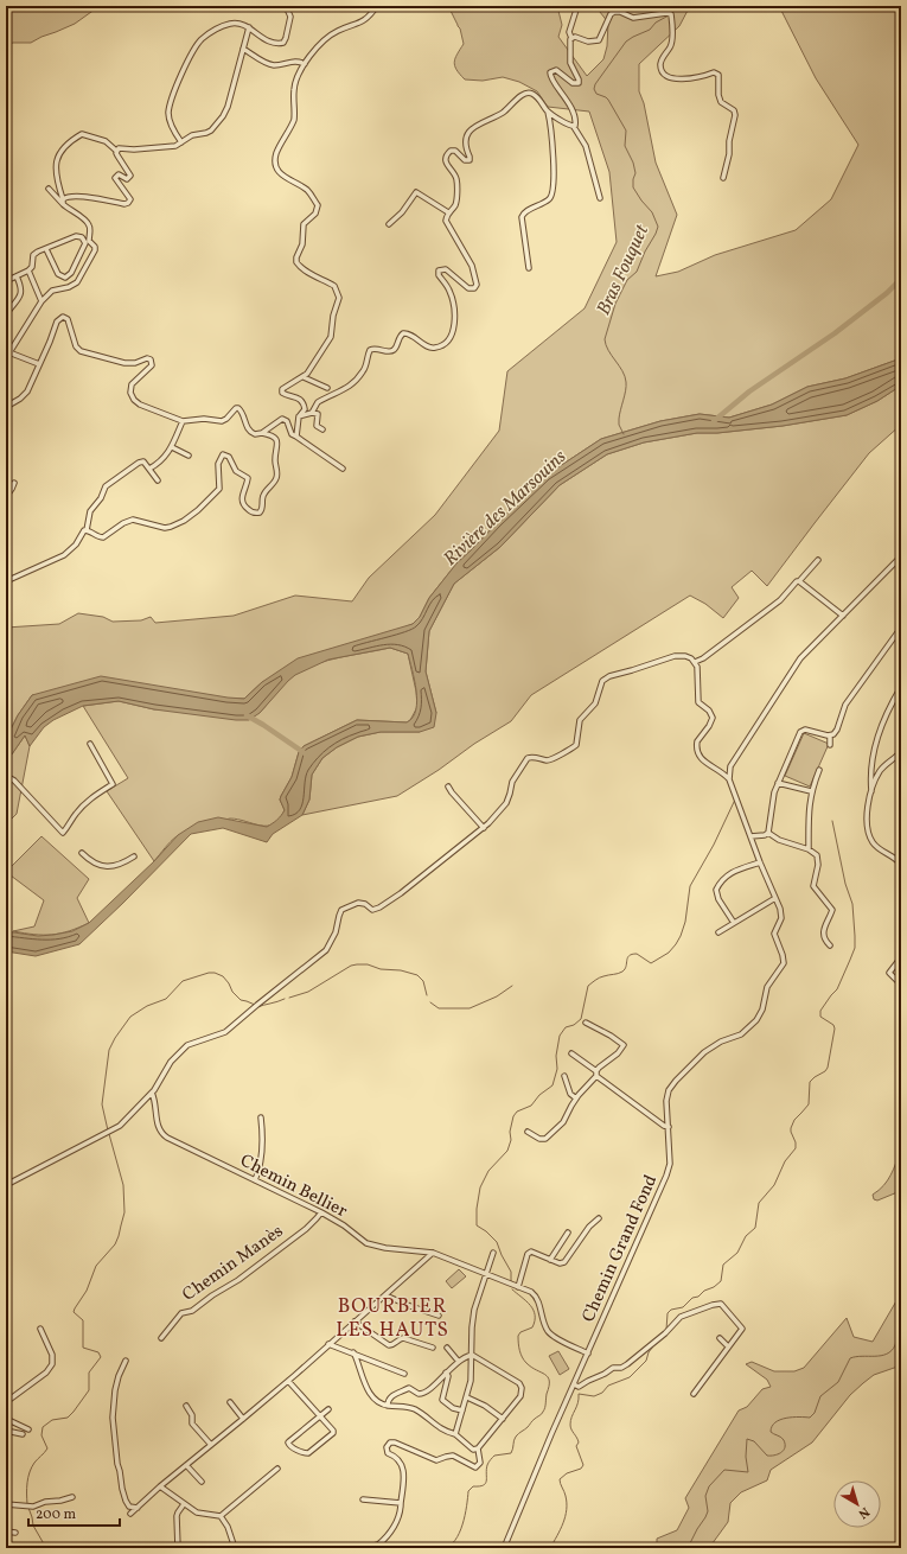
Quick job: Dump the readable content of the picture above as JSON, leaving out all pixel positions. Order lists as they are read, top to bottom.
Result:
{
  "streets": {
    "street": ["Chemin Bellier", "Chemin Grand Fond", "Chemin Manès"]
  },
  "crossings": [
    ["Chemin Bellier", "Chemin Grand Fond"],
    ["Chemin Bellier", "Chemin Manès"]
  ],
  "districts": ["BOURBIER LES HAUTS"],
  "water": ["Bras Fouquet", "Rivière des Marsouins"],
  "scale_bar": "200 m",
  "north": "bottom right"
}
